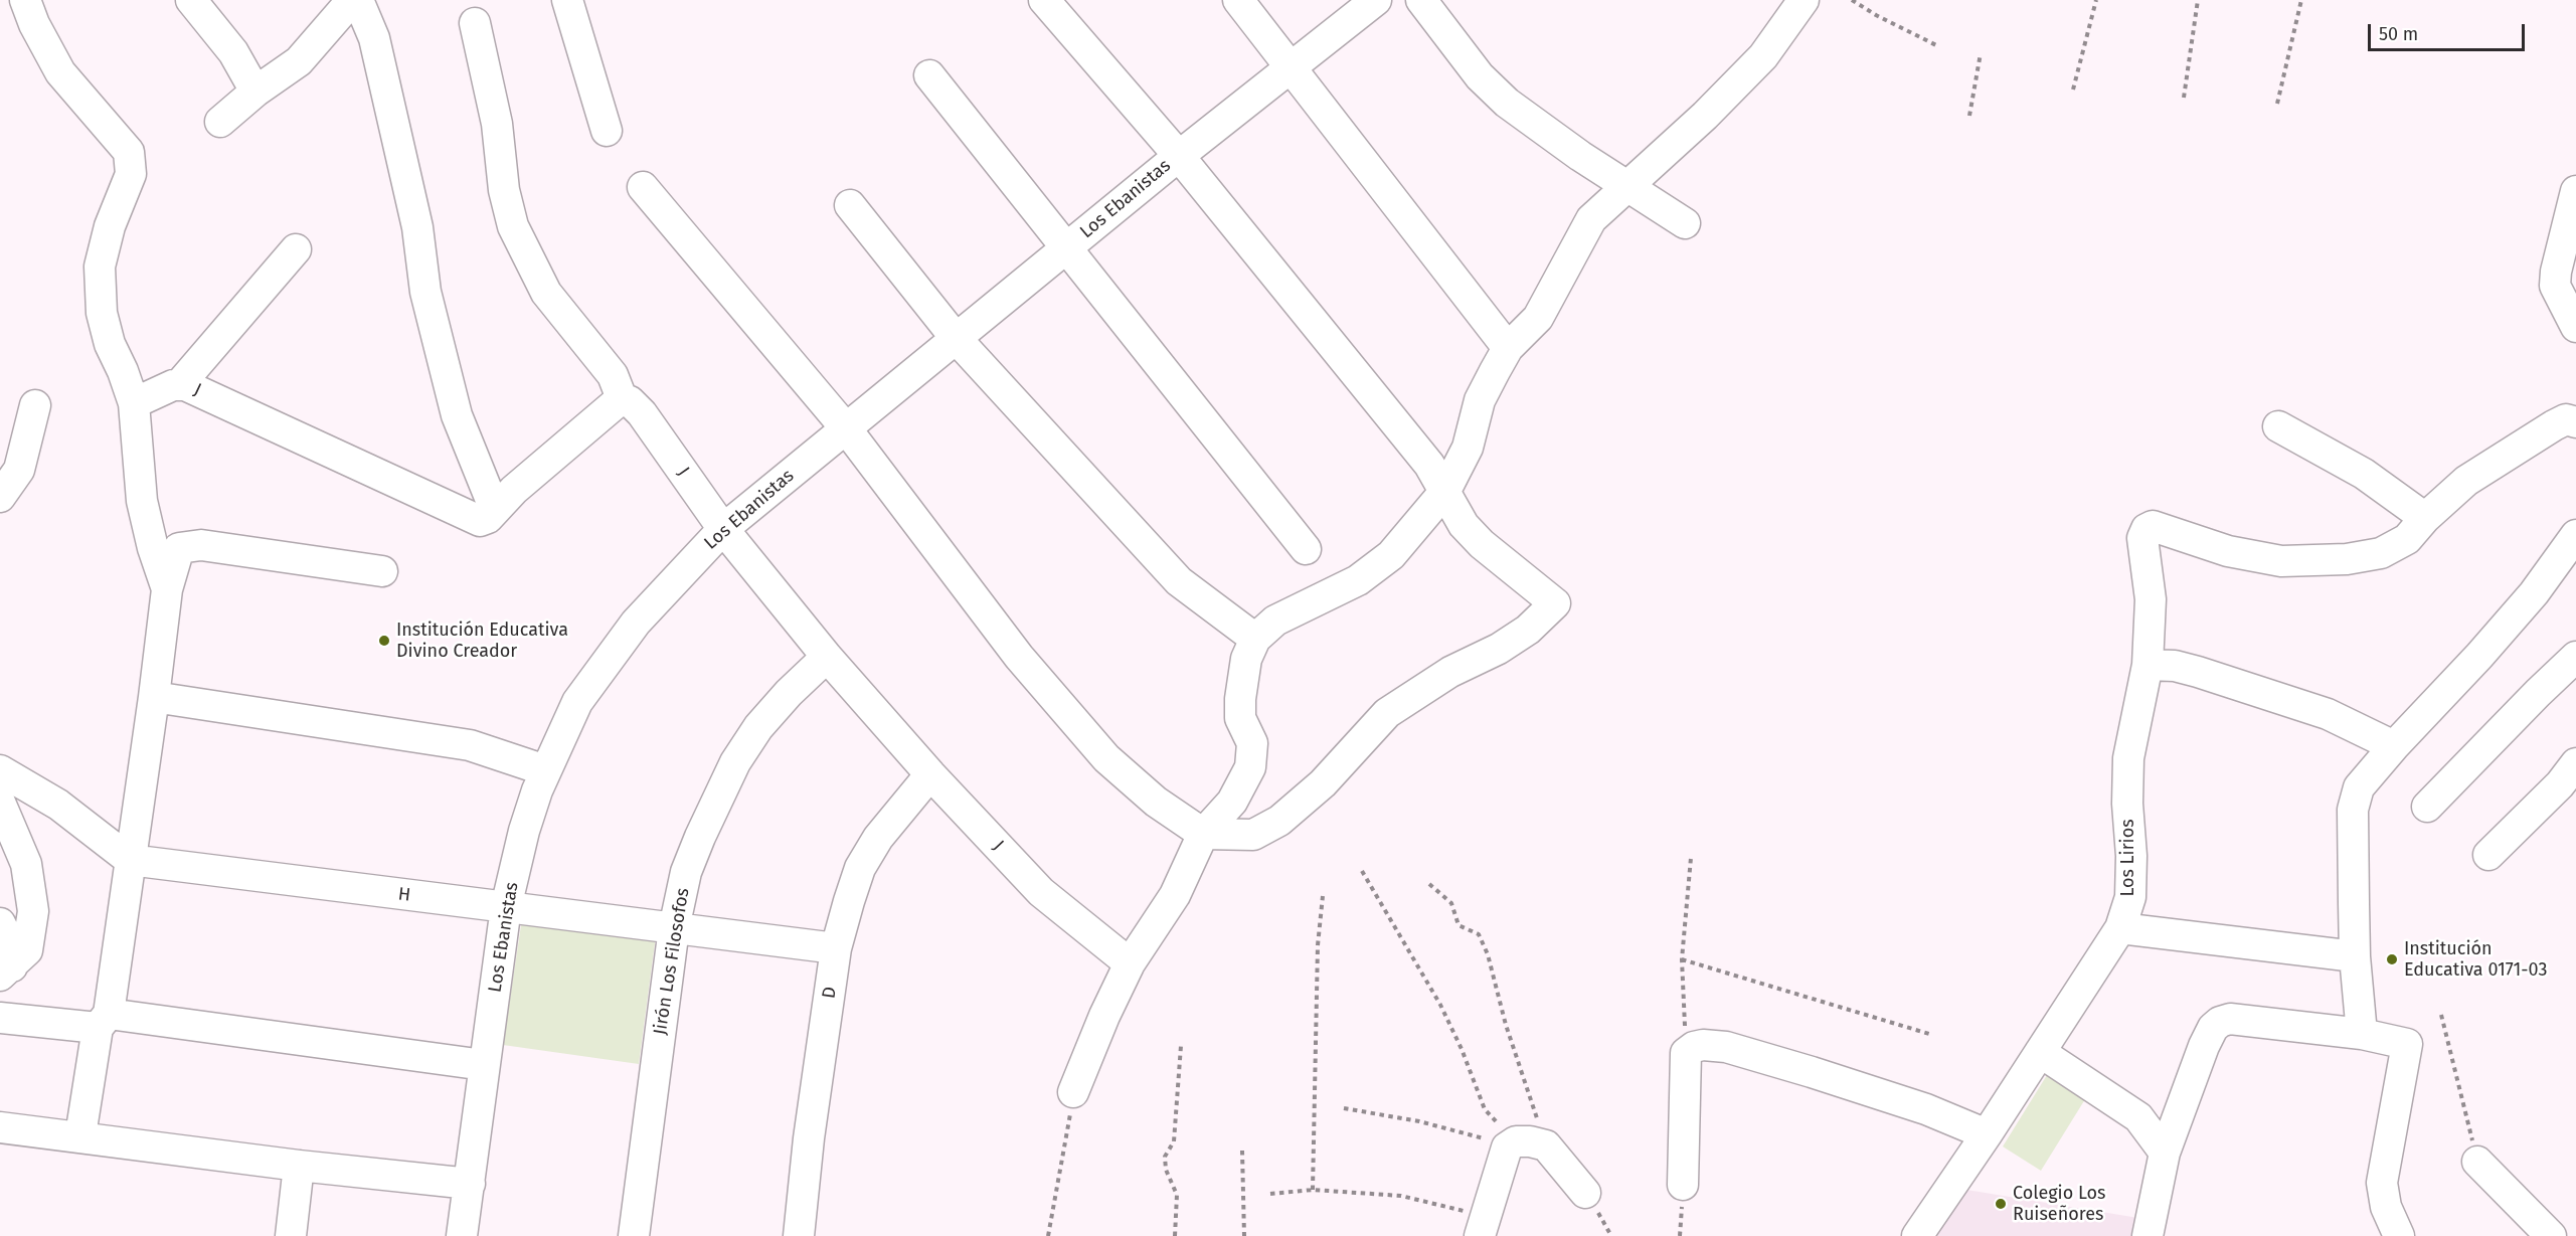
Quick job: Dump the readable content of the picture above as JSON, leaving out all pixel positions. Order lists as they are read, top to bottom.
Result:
{
  "streets": {
    "street": [
      "Los Ebanistas",
      "J",
      "Los Lirios",
      "H",
      "Jirón Los Filosofos",
      "D"
    ]
  },
  "crossings": [
    ["Los Ebanistas", "J"],
    ["Los Ebanistas", "H"],
    ["J", "Jirón Los Filosofos"],
    ["J", "D"],
    ["H", "Jirón Los Filosofos"],
    ["H", "D"]
  ],
  "places": ["Institución Educativa Divino Creador", "Institución Educativa 0171-03", "Colegio Los Ruiseñores"],
  "scale_bar": "50 m"
}
